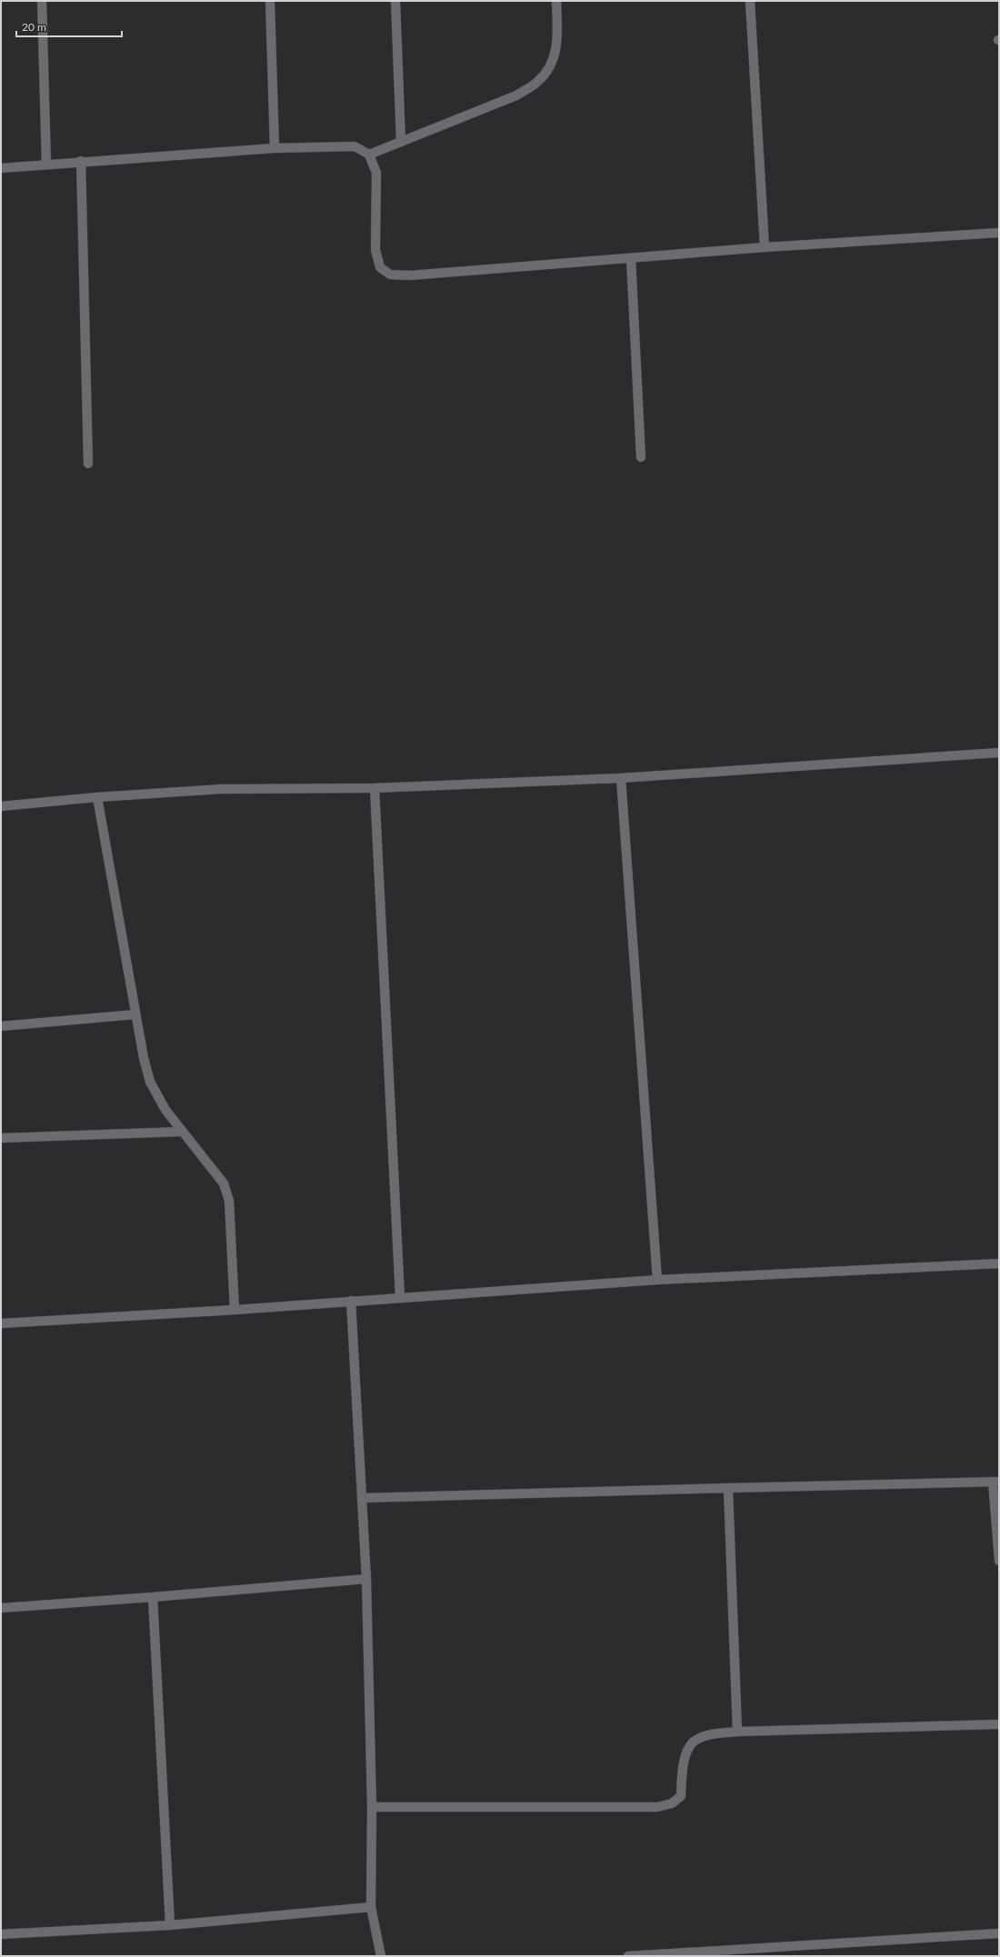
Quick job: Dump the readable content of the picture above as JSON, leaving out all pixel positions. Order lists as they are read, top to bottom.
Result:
{
  "scale_bar": "20 m"
}
